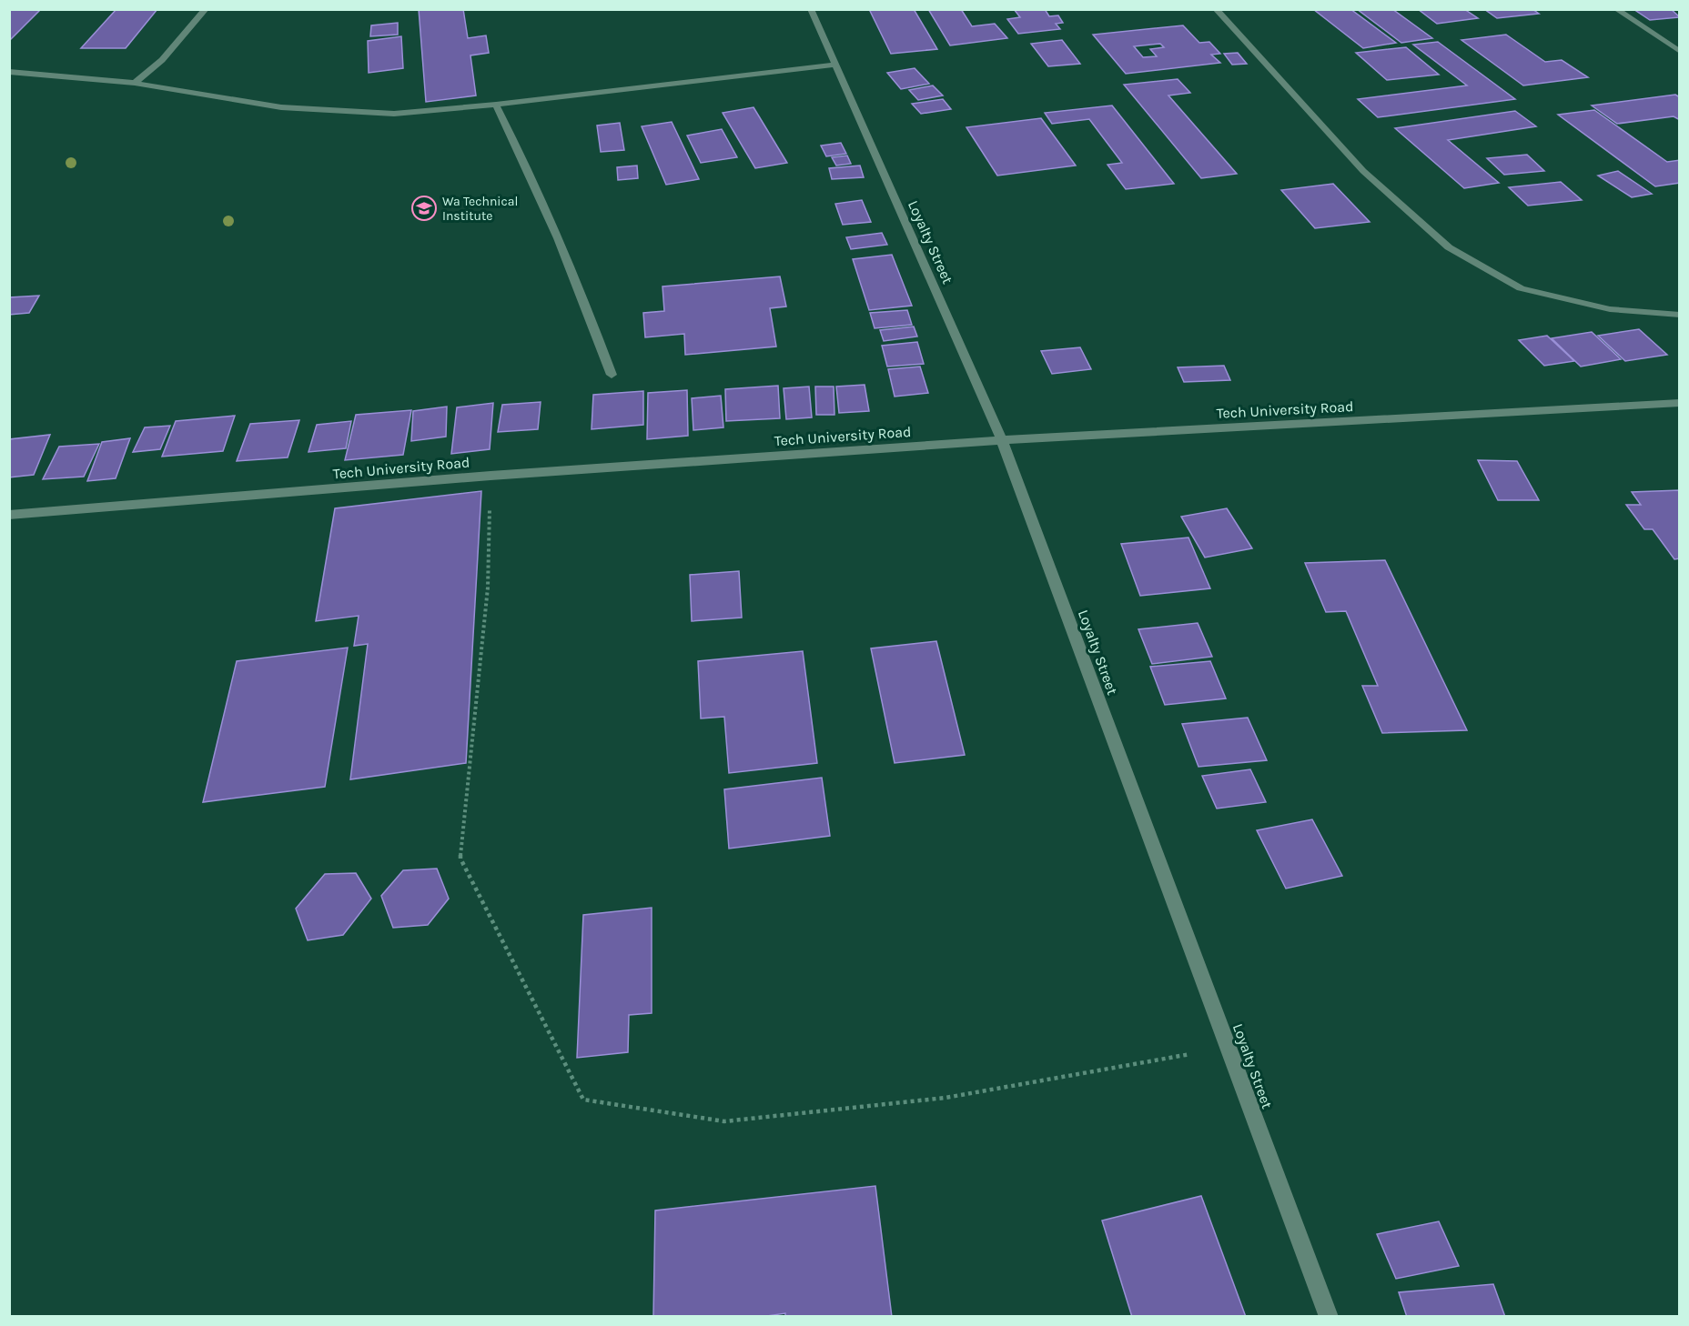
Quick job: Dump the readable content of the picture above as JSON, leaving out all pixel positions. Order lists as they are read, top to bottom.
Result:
{
  "streets": {
    "street": ["Loyalty Street", "Tech University Road"]
  },
  "crossings": [
    ["Loyalty Street", "Tech University Road"]
  ],
  "places": {
    "school or university": ["Wa Technical Institute"]
  }
}
